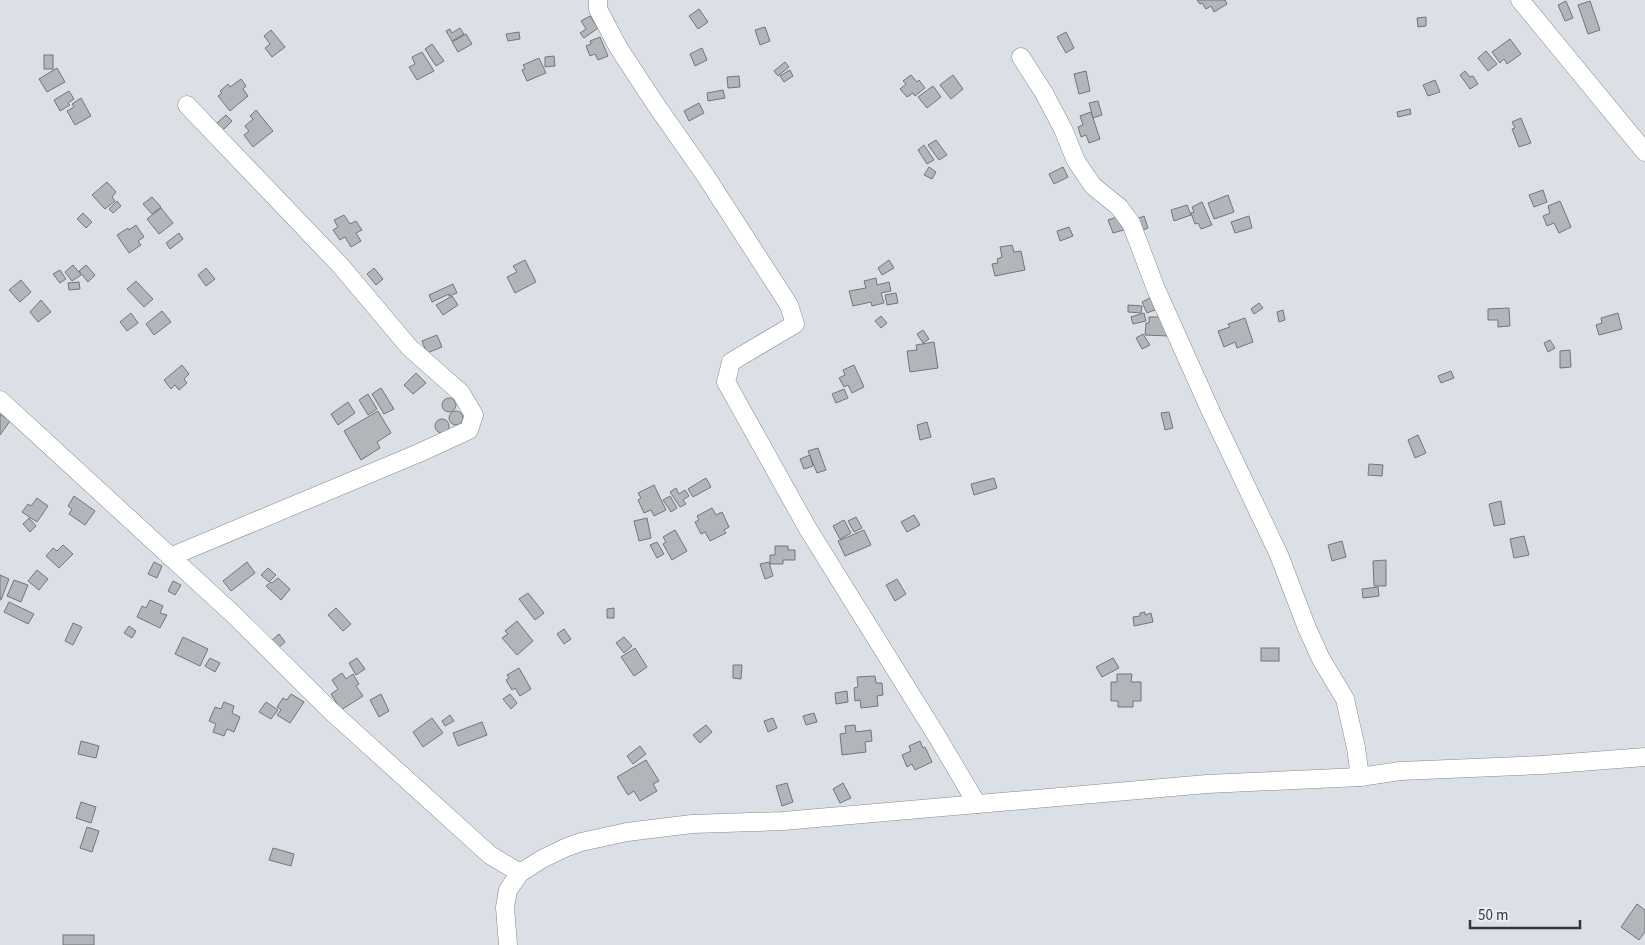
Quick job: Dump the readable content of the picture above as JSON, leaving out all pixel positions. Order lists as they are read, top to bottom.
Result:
{
  "scale_bar": "50 m"
}
